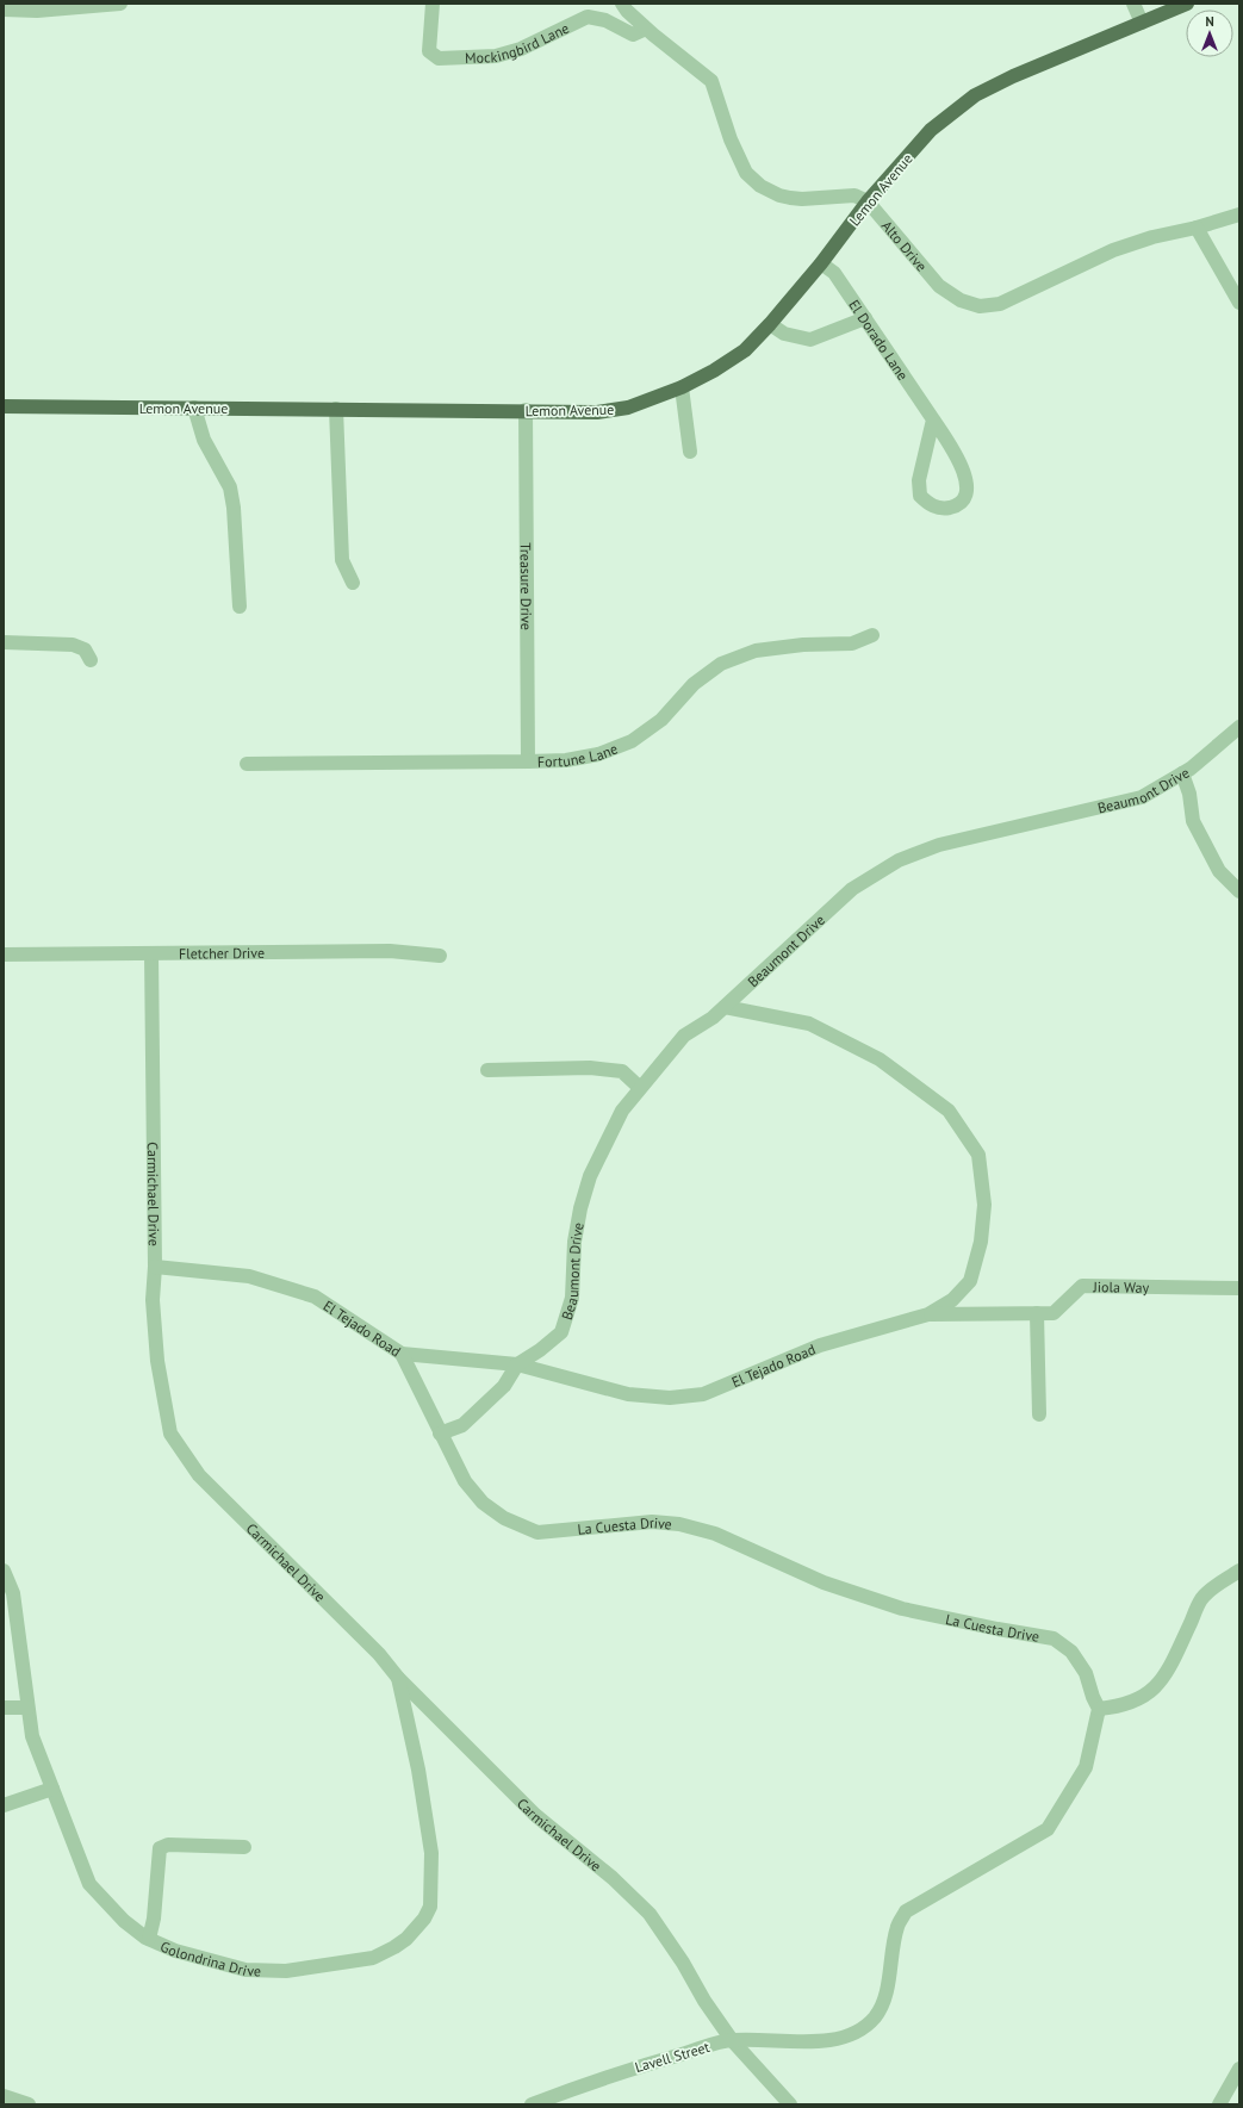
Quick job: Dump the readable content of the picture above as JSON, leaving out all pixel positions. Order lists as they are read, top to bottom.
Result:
{
  "streets": {
    "main road": ["Lemon Avenue"],
    "street": [
      "Mockingbird Lane",
      "Alto Drive",
      "El Dorado Lane",
      "Treasure Drive",
      "Fortune Lane",
      "Beaumont Drive",
      "Fletcher Drive",
      "Carmichael Drive",
      "Jiola Way",
      "El Tejado Road",
      "La Cuesta Drive",
      "Golondrina Drive",
      "Lavell Street"
    ]
  },
  "crossings": [
    ["Lemon Avenue", "Alto Drive"],
    ["Lemon Avenue", "El Dorado Lane"],
    ["Lemon Avenue", "Treasure Drive"],
    ["Treasure Drive", "Fortune Lane"],
    ["Beaumont Drive", "El Tejado Road"],
    ["Fletcher Drive", "Carmichael Drive"],
    ["Carmichael Drive", "El Tejado Road"],
    ["Carmichael Drive", "Golondrina Drive"],
    ["Carmichael Drive", "Lavell Street"],
    ["Jiola Way", "El Tejado Road"],
    ["El Tejado Road", "La Cuesta Drive"]
  ],
  "north": "top"
}
